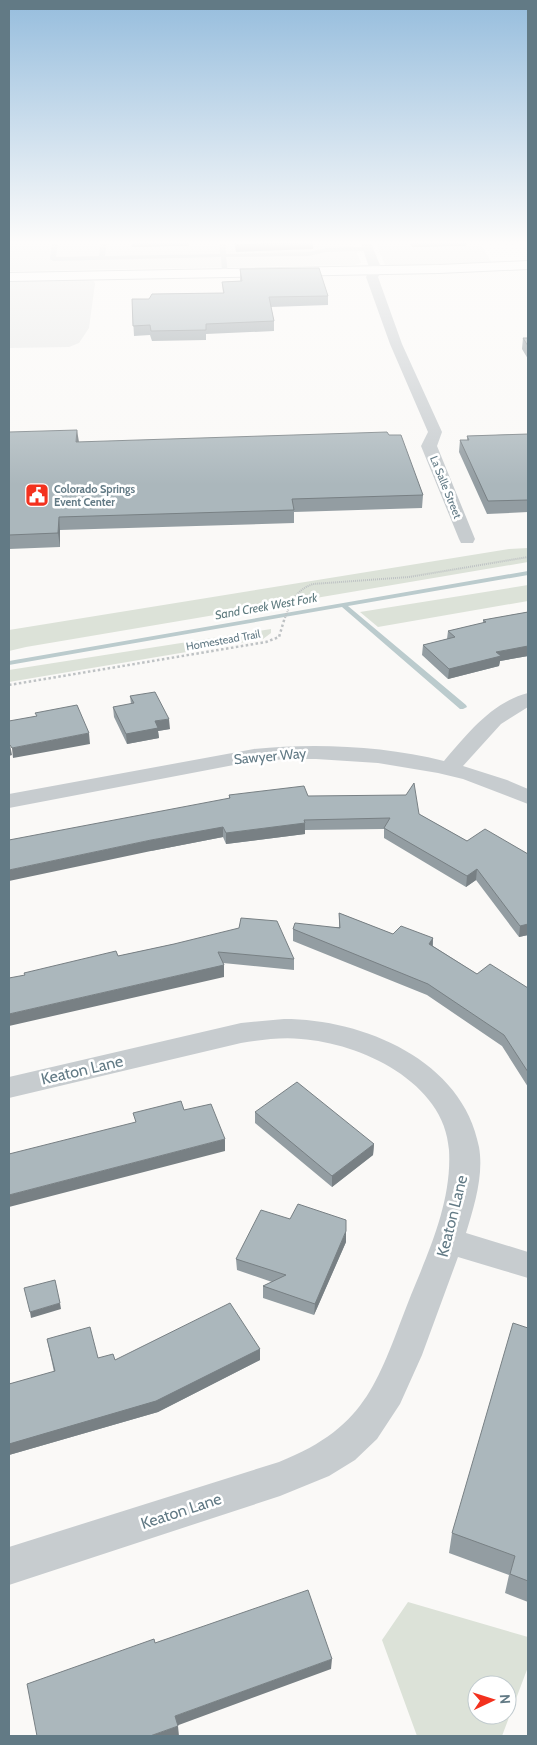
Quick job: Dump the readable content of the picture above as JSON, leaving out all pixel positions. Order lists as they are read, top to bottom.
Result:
{
  "streets": {
    "street": ["La Salle Street", "Sawyer Way", "Keaton Lane"],
    "path": ["Homestead Trail"]
  },
  "water": ["Sand Creek West Fork"],
  "places": {
    "public building": ["Colorado Springs Event Center"]
  },
  "north": "right"
}
